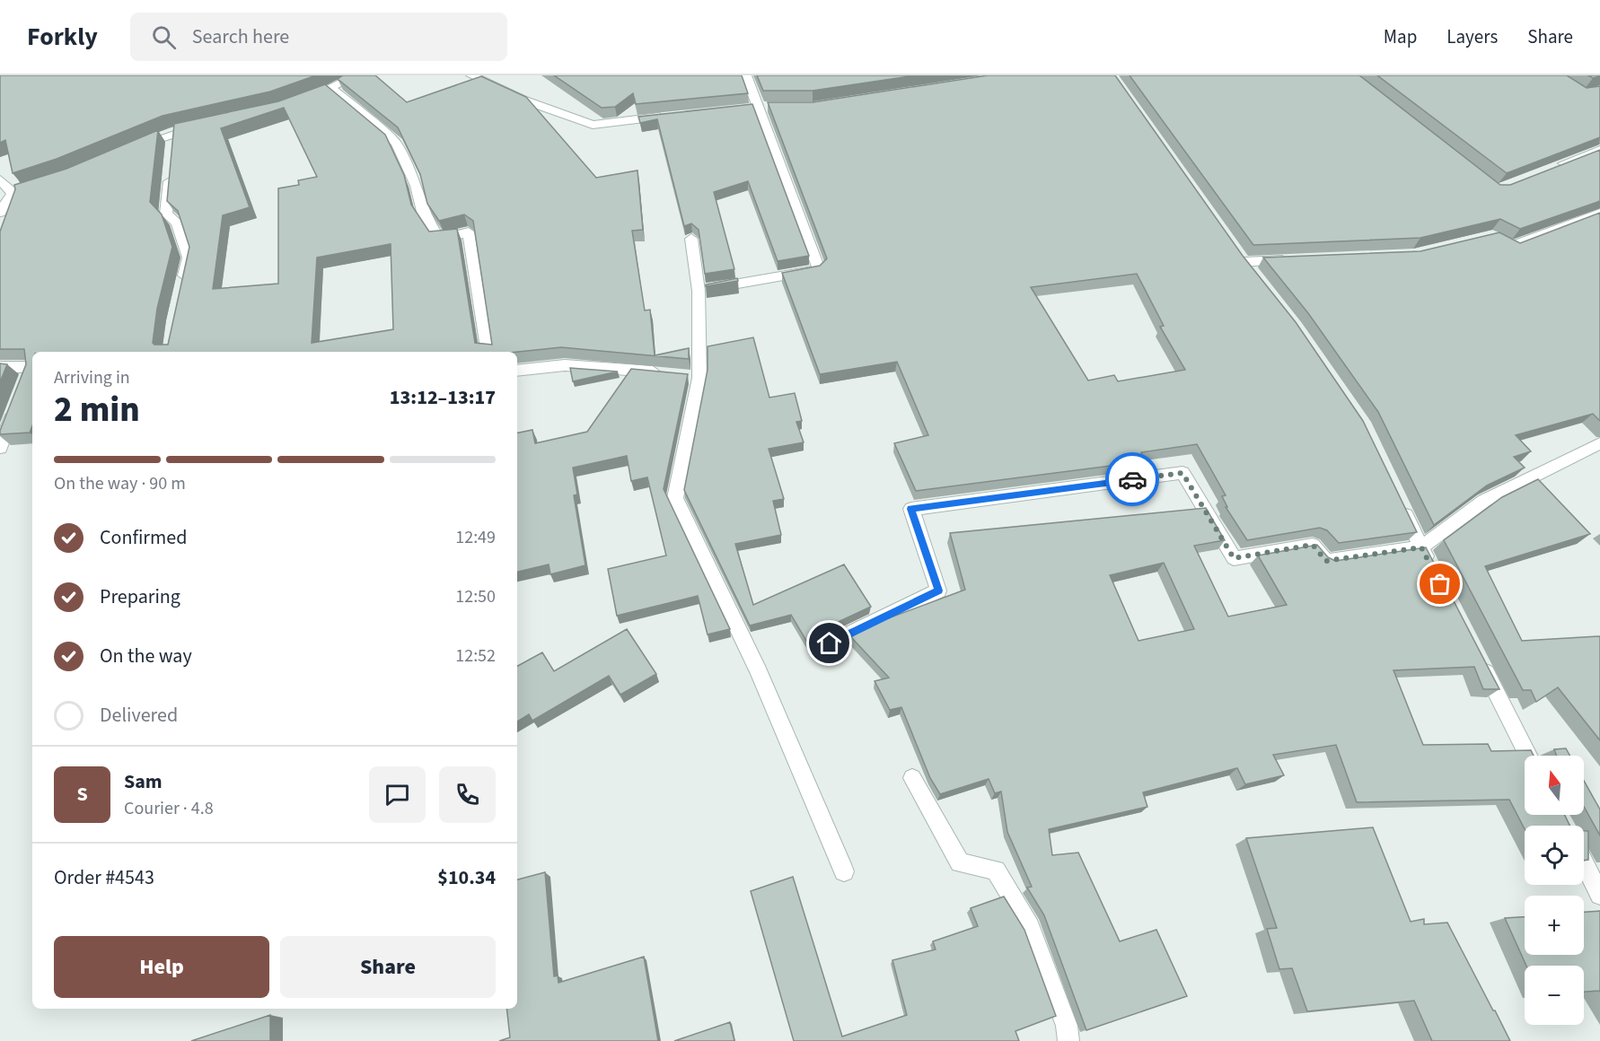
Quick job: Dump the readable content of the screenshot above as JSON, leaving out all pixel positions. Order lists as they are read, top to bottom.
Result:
{
  "north": "top",
  "page": {
    "header": "Forkly",
    "search": "Search here",
    "nav": ["Map", "Layers", "Share"],
    "heading": ["2 min", "Arriving in", "13:12–13:17"],
    "panel": [
      "Sam",
      "Courier · 4.8",
      "Order #4543",
      "$10.34"
    ],
    "bar": "On the way · 90 m",
    "list": [
      ["Confirmed", "12:49"],
      ["Preparing", "12:50"],
      ["On the way", "12:52"],
      "Delivered"
    ],
    "map_buttons": ["+", "−"],
    "round": "S",
    "buttons": ["Help", "Share"]
  }
}
